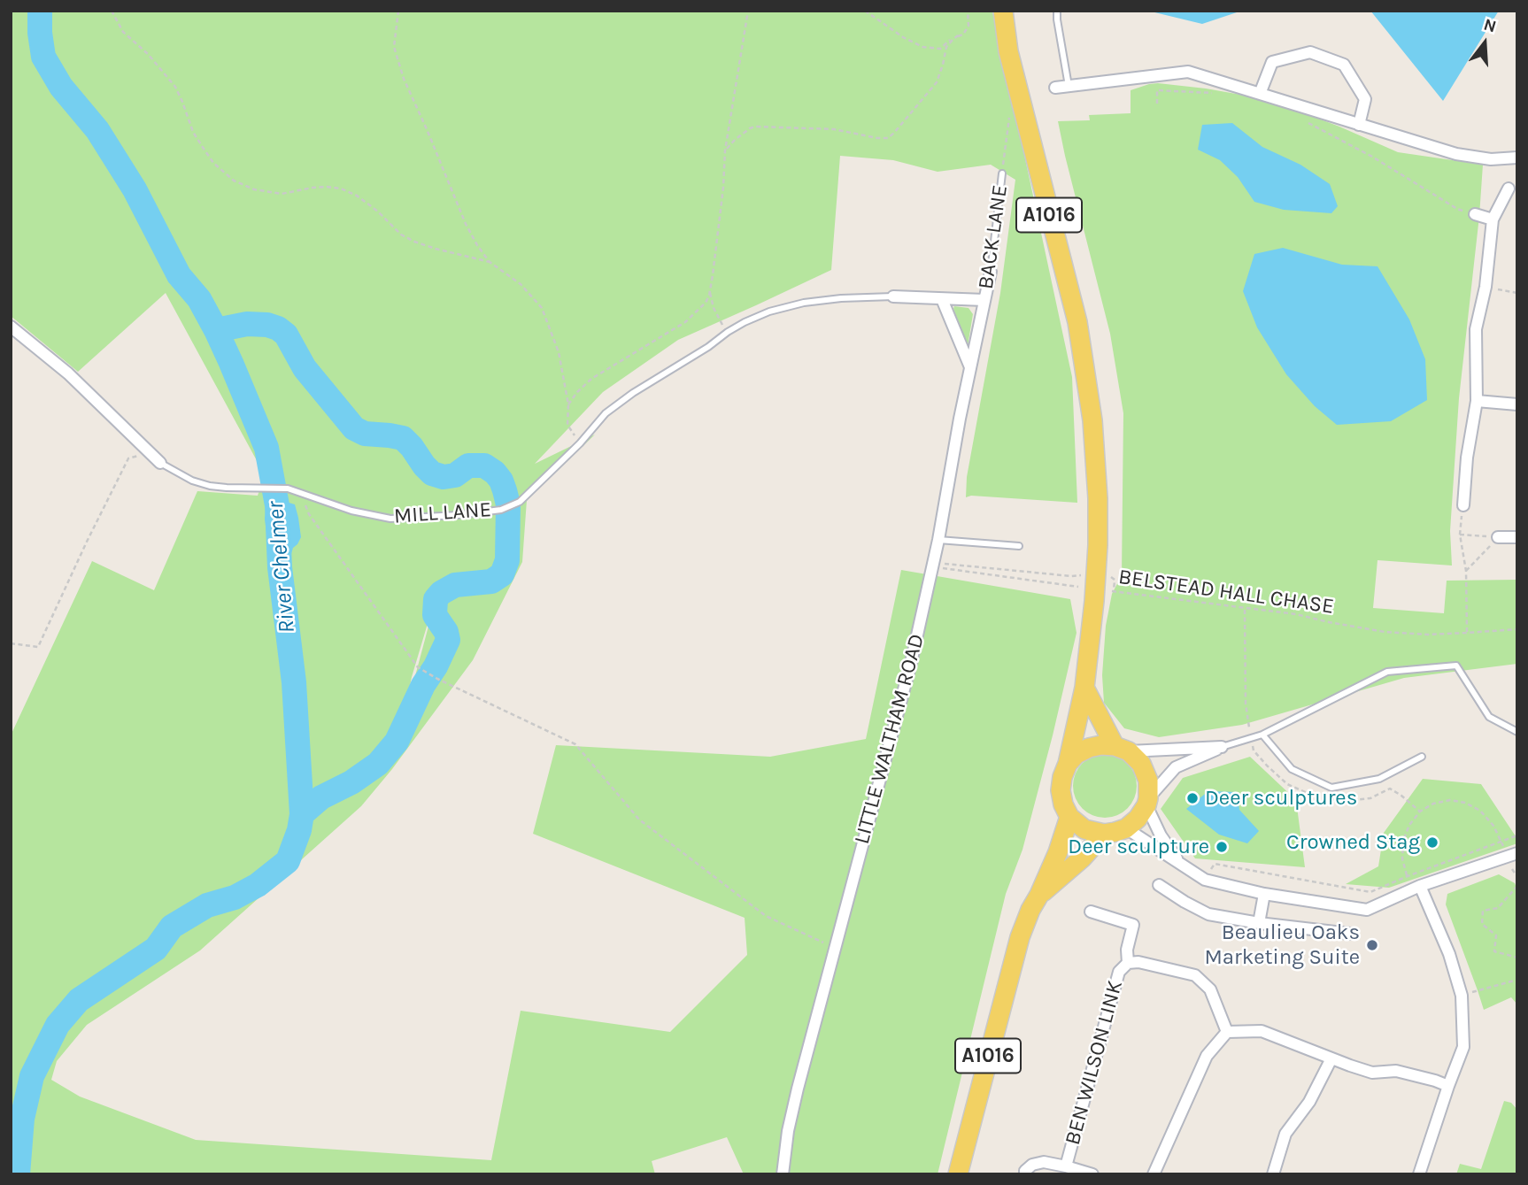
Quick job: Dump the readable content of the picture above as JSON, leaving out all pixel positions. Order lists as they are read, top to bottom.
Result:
{
  "streets": {
    "main road": ["A1016"],
    "street": [
      "BACK LANE",
      "MILL LANE",
      "LITTLE WALTHAM ROAD",
      "BEN WILSON LINK"
    ],
    "path": ["BELSTEAD HALL CHASE"]
  },
  "crossings": [
    ["A1016", "BELSTEAD HALL CHASE"],
    ["BACK LANE", "MILL LANE"],
    ["BACK LANE", "LITTLE WALTHAM ROAD"],
    ["MILL LANE", "LITTLE WALTHAM ROAD"],
    ["BELSTEAD HALL CHASE", "LITTLE WALTHAM ROAD"]
  ],
  "water": ["River Chelmer"],
  "places": [
    "Deer sculptures",
    "Crowned Stag",
    "Deer sculpture",
    "Beaulieu Oaks Marketing Suite"
  ],
  "north": "top"
}
